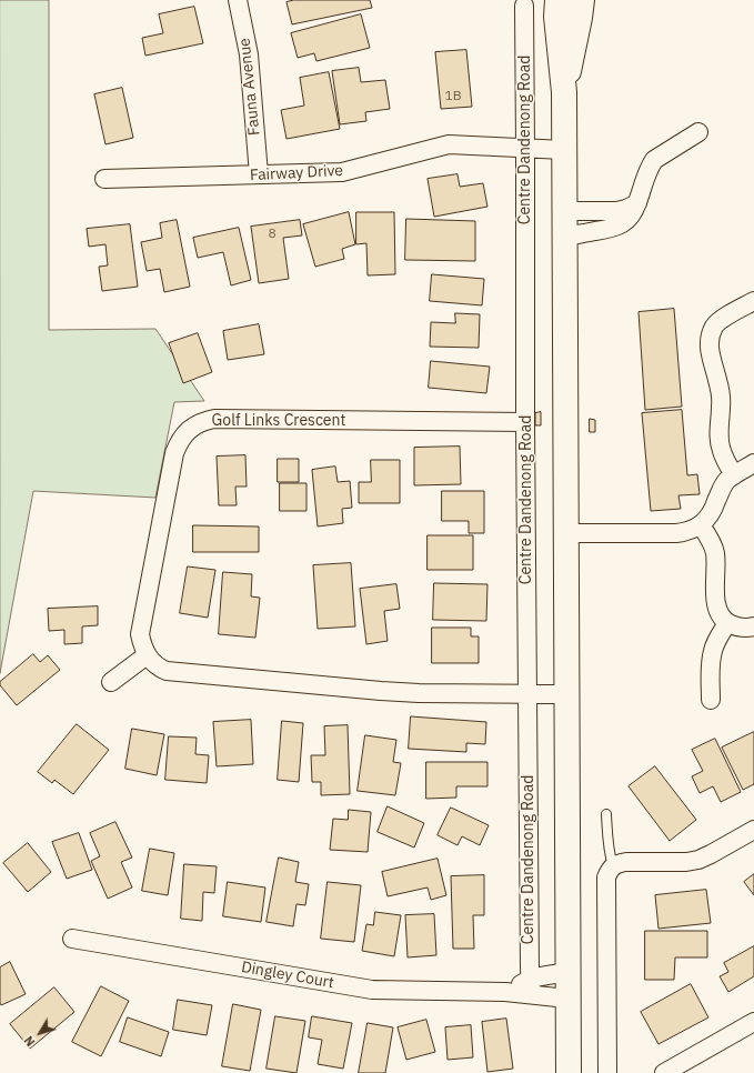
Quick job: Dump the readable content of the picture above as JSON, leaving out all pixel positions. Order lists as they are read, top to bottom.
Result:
{
  "streets": {
    "street": [
      "Fauna Avenue",
      "Centre Dandenong Road",
      "Fairway Drive",
      "Golf Links Crescent",
      "Dingley Court"
    ]
  },
  "crossings": [
    ["Fauna Avenue", "Fairway Drive"],
    ["Centre Dandenong Road", "Fairway Drive"],
    ["Centre Dandenong Road", "Golf Links Crescent"],
    ["Centre Dandenong Road", "Dingley Court"]
  ],
  "house_numbers": ["1B", "8"],
  "north": "bottom left"
}
